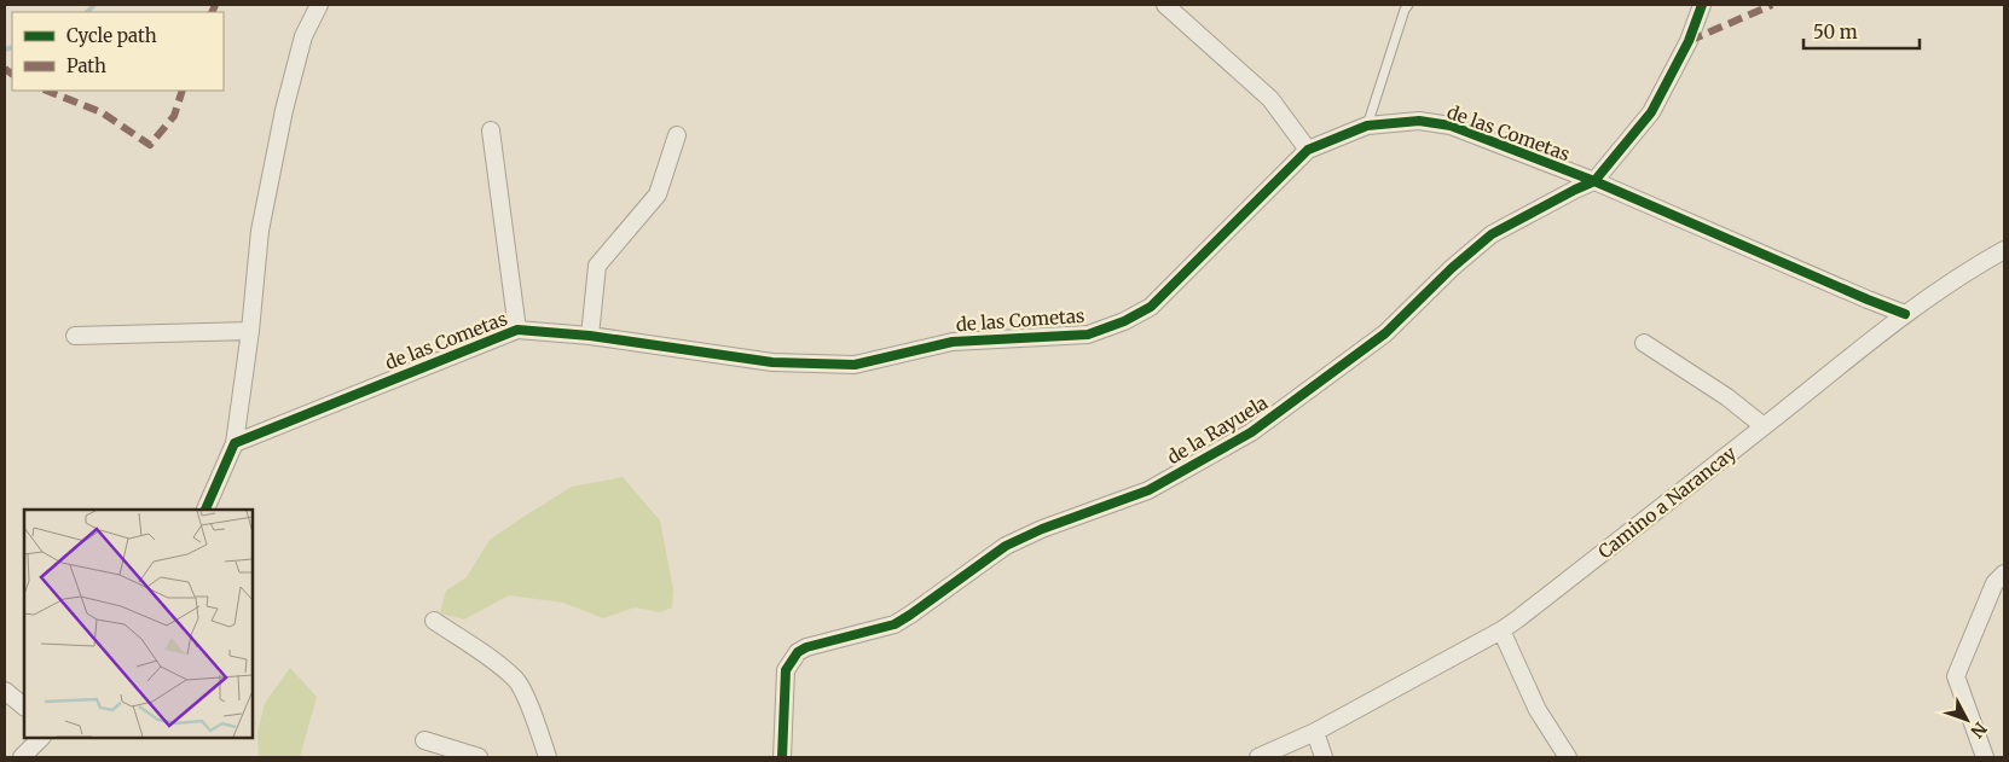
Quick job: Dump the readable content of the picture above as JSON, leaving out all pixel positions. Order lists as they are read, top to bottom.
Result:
{
  "streets": {
    "street": ["de las Cometas", "de la Rayuela", "Camino a Narancay"]
  },
  "crossings": [
    ["de las Cometas", "de la Rayuela"],
    ["de las Cometas", "Camino a Narancay"]
  ],
  "legend": ["Cycle path", "Path"],
  "scale_bar": "50 m",
  "north": "bottom right"
}
